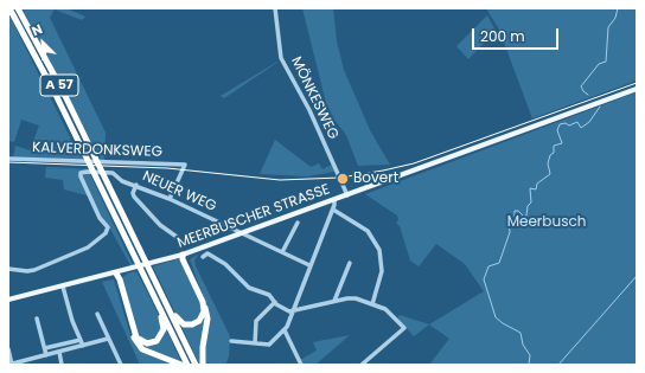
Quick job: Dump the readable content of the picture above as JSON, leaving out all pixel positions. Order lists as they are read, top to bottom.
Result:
{
  "streets": {
    "highway": ["A 57"],
    "main road": ["MEERBUSCHER STRASSE"],
    "street": ["MÖNKESWEG", "KALVERDONKSWEG", "NEUER WEG"]
  },
  "crossings": [
    ["MÖNKESWEG", "MEERBUSCHER STRASSE"],
    ["KALVERDONKSWEG", "NEUER WEG"],
    ["NEUER WEG", "MEERBUSCHER STRASSE"]
  ],
  "parks": ["Meerbusch"],
  "places": ["Bovert"],
  "scale_bar": "200 m",
  "north": "top left"
}
